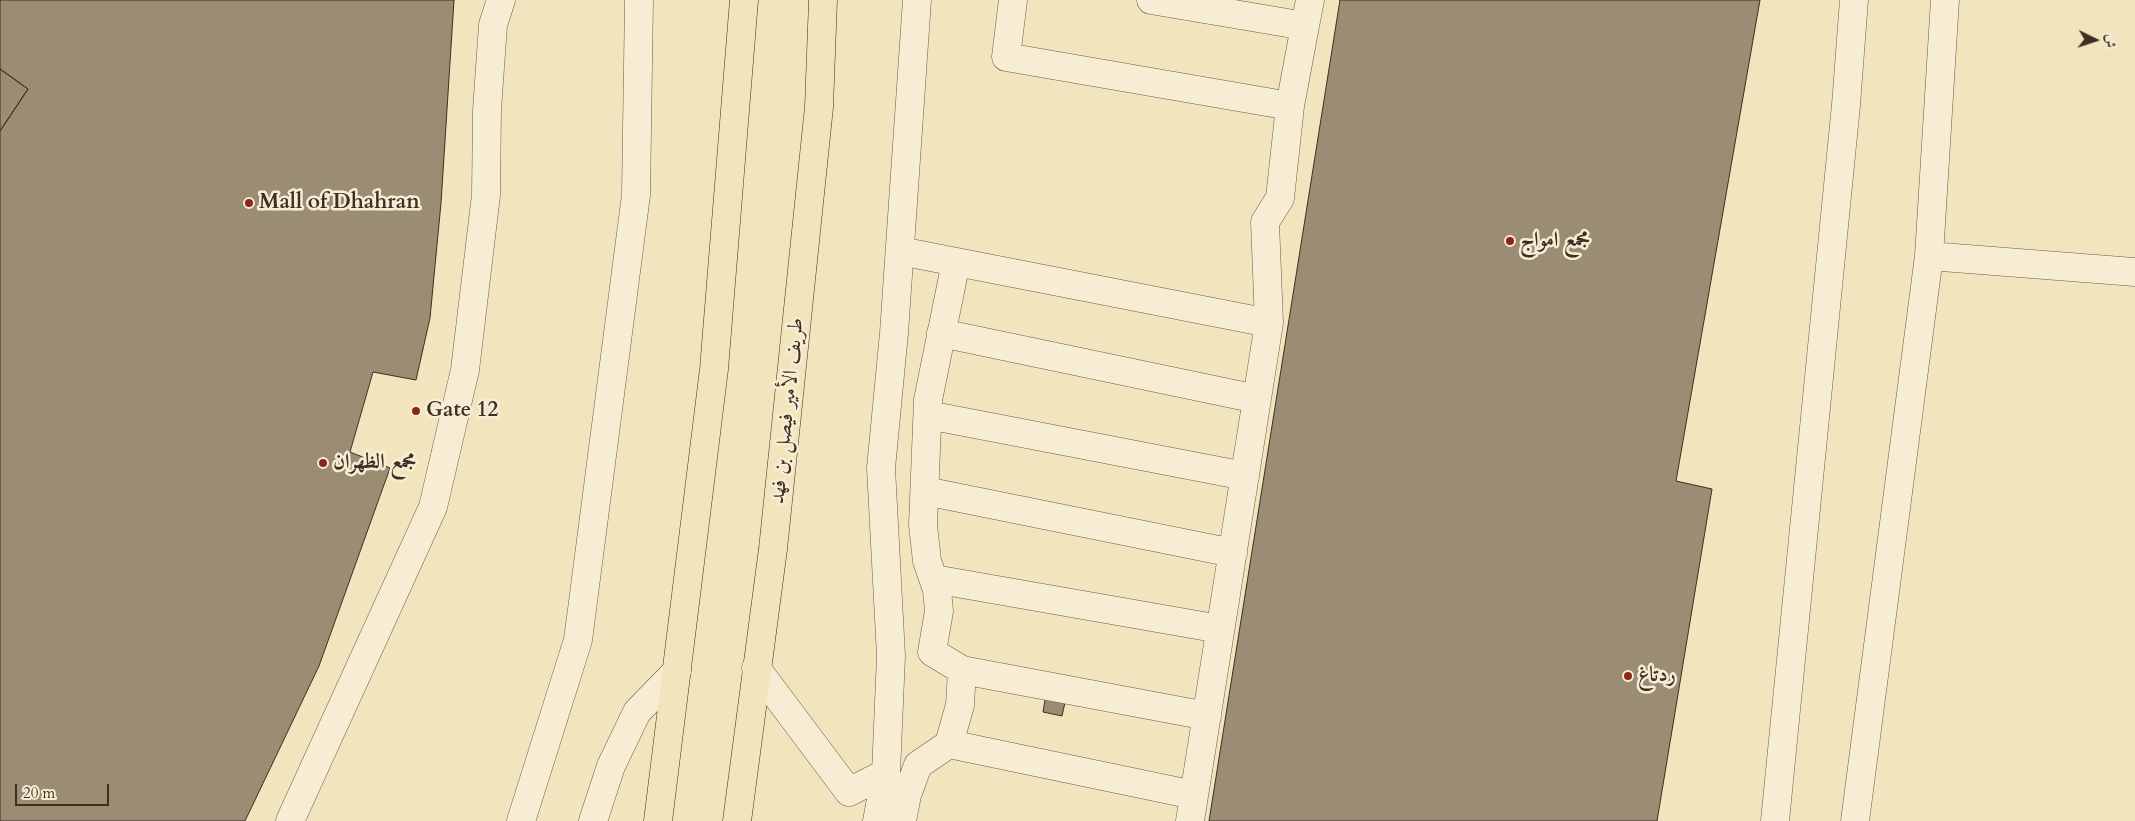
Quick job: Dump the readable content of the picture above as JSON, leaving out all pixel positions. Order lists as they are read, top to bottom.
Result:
{
  "streets": {
    "main road": ["طريف الأمير فيصل بن فهد"]
  },
  "places": [
    "Mall of Dhahran",
    "مجمع امواج",
    "Gate 12",
    "مجمع الظهران",
    "ردتاغ"
  ],
  "scale_bar": "20 m",
  "north": "right"
}
